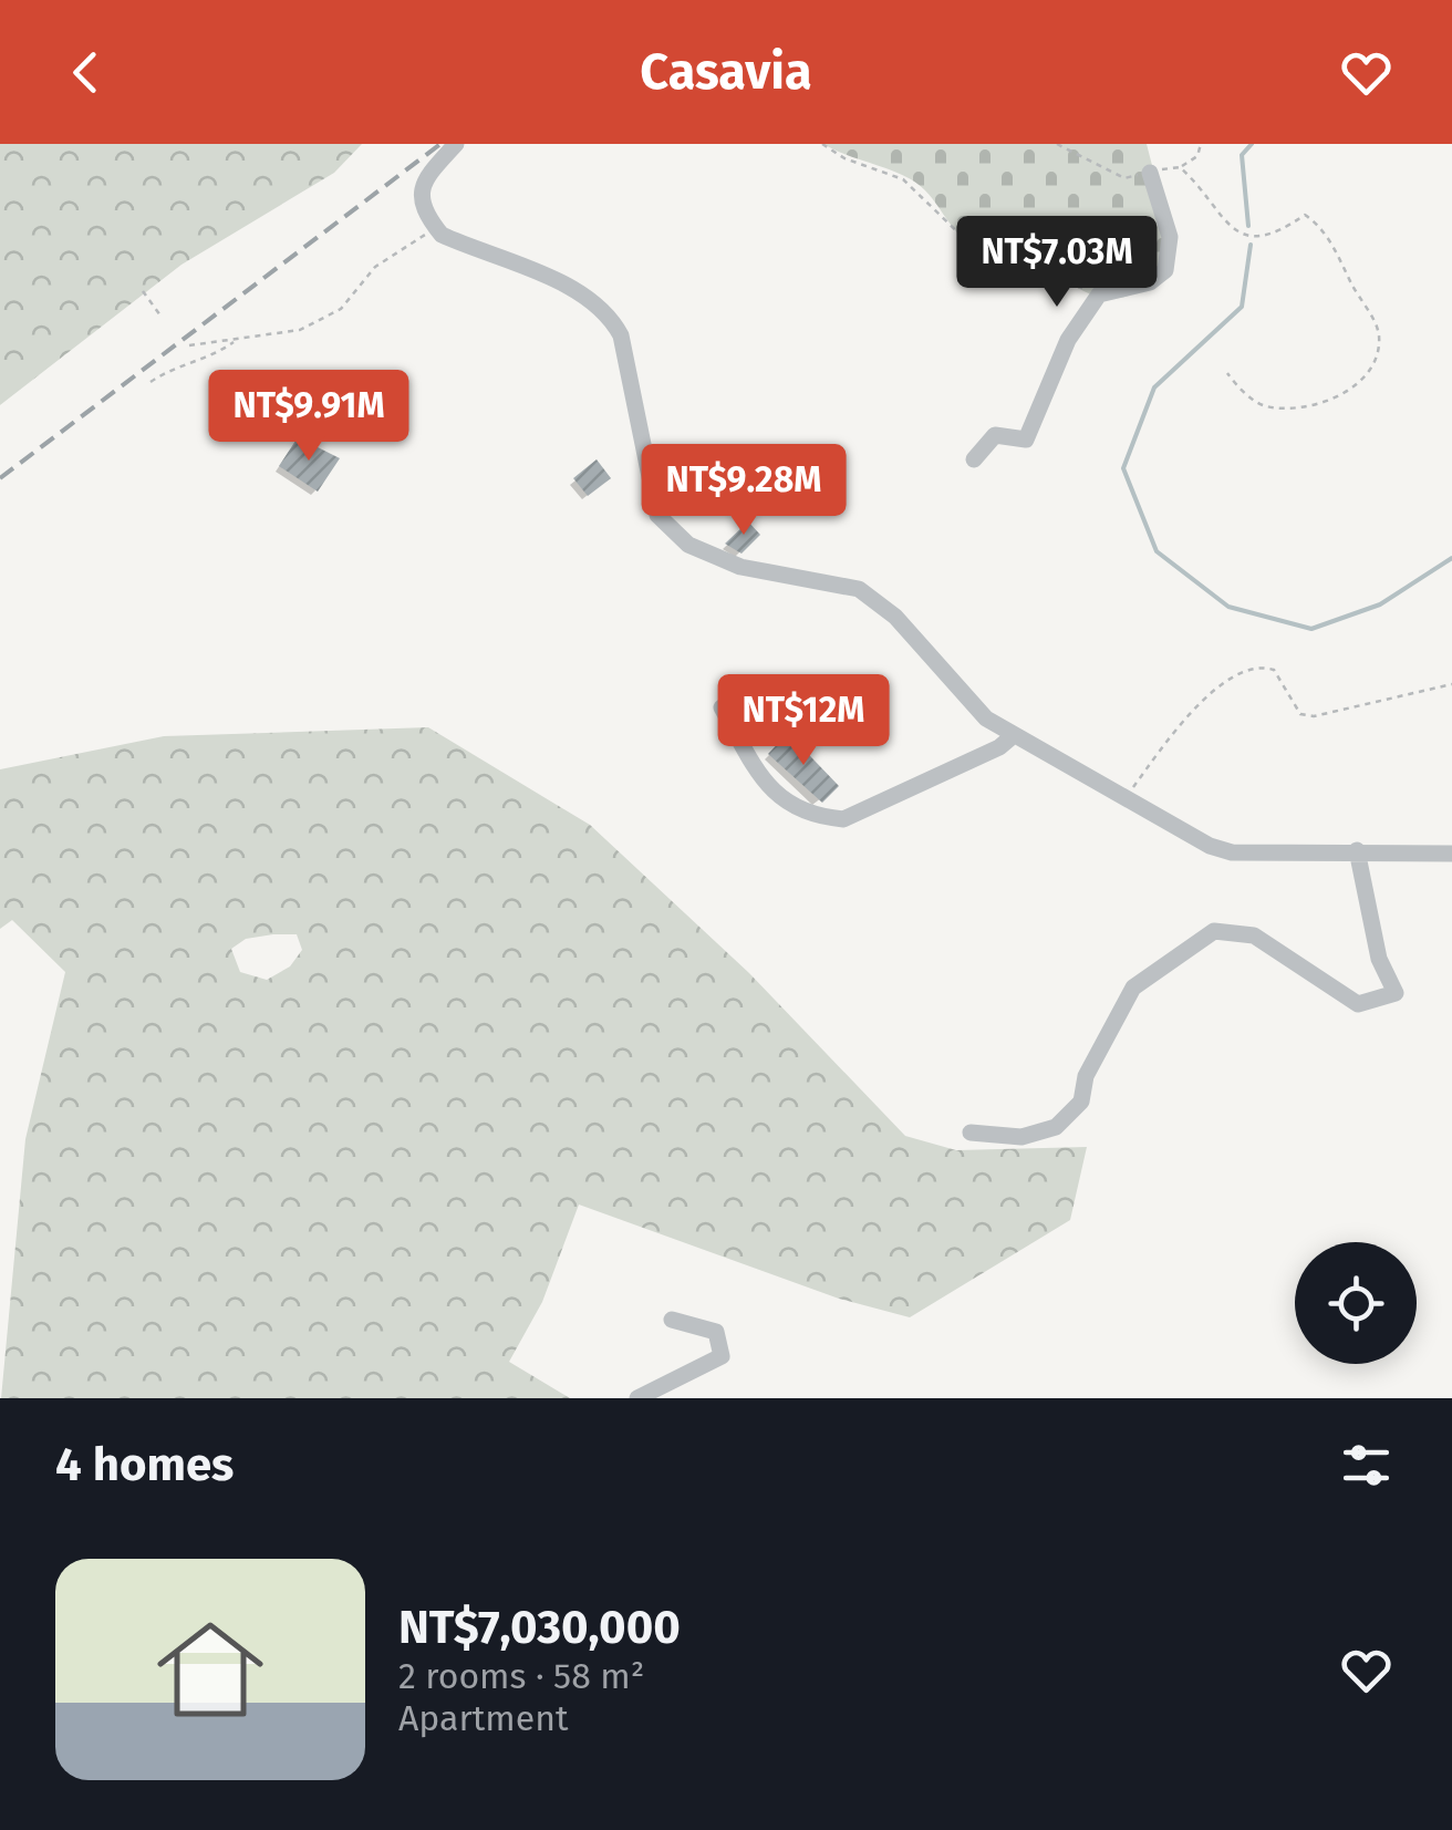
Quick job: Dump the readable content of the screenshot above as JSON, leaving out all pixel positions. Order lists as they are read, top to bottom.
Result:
{
  "page": {
    "header": "Casavia",
    "price": [
      "NT$7.03M",
      "NT$9.91M",
      "NT$9.28M",
      "NT$12M"
    ],
    "heading": "4 homes",
    "list": [
      {
        "name": "NT$7,030,000",
        "note": "2 rooms · 58 m² · Apartment"
      }
    ]
  }
}
